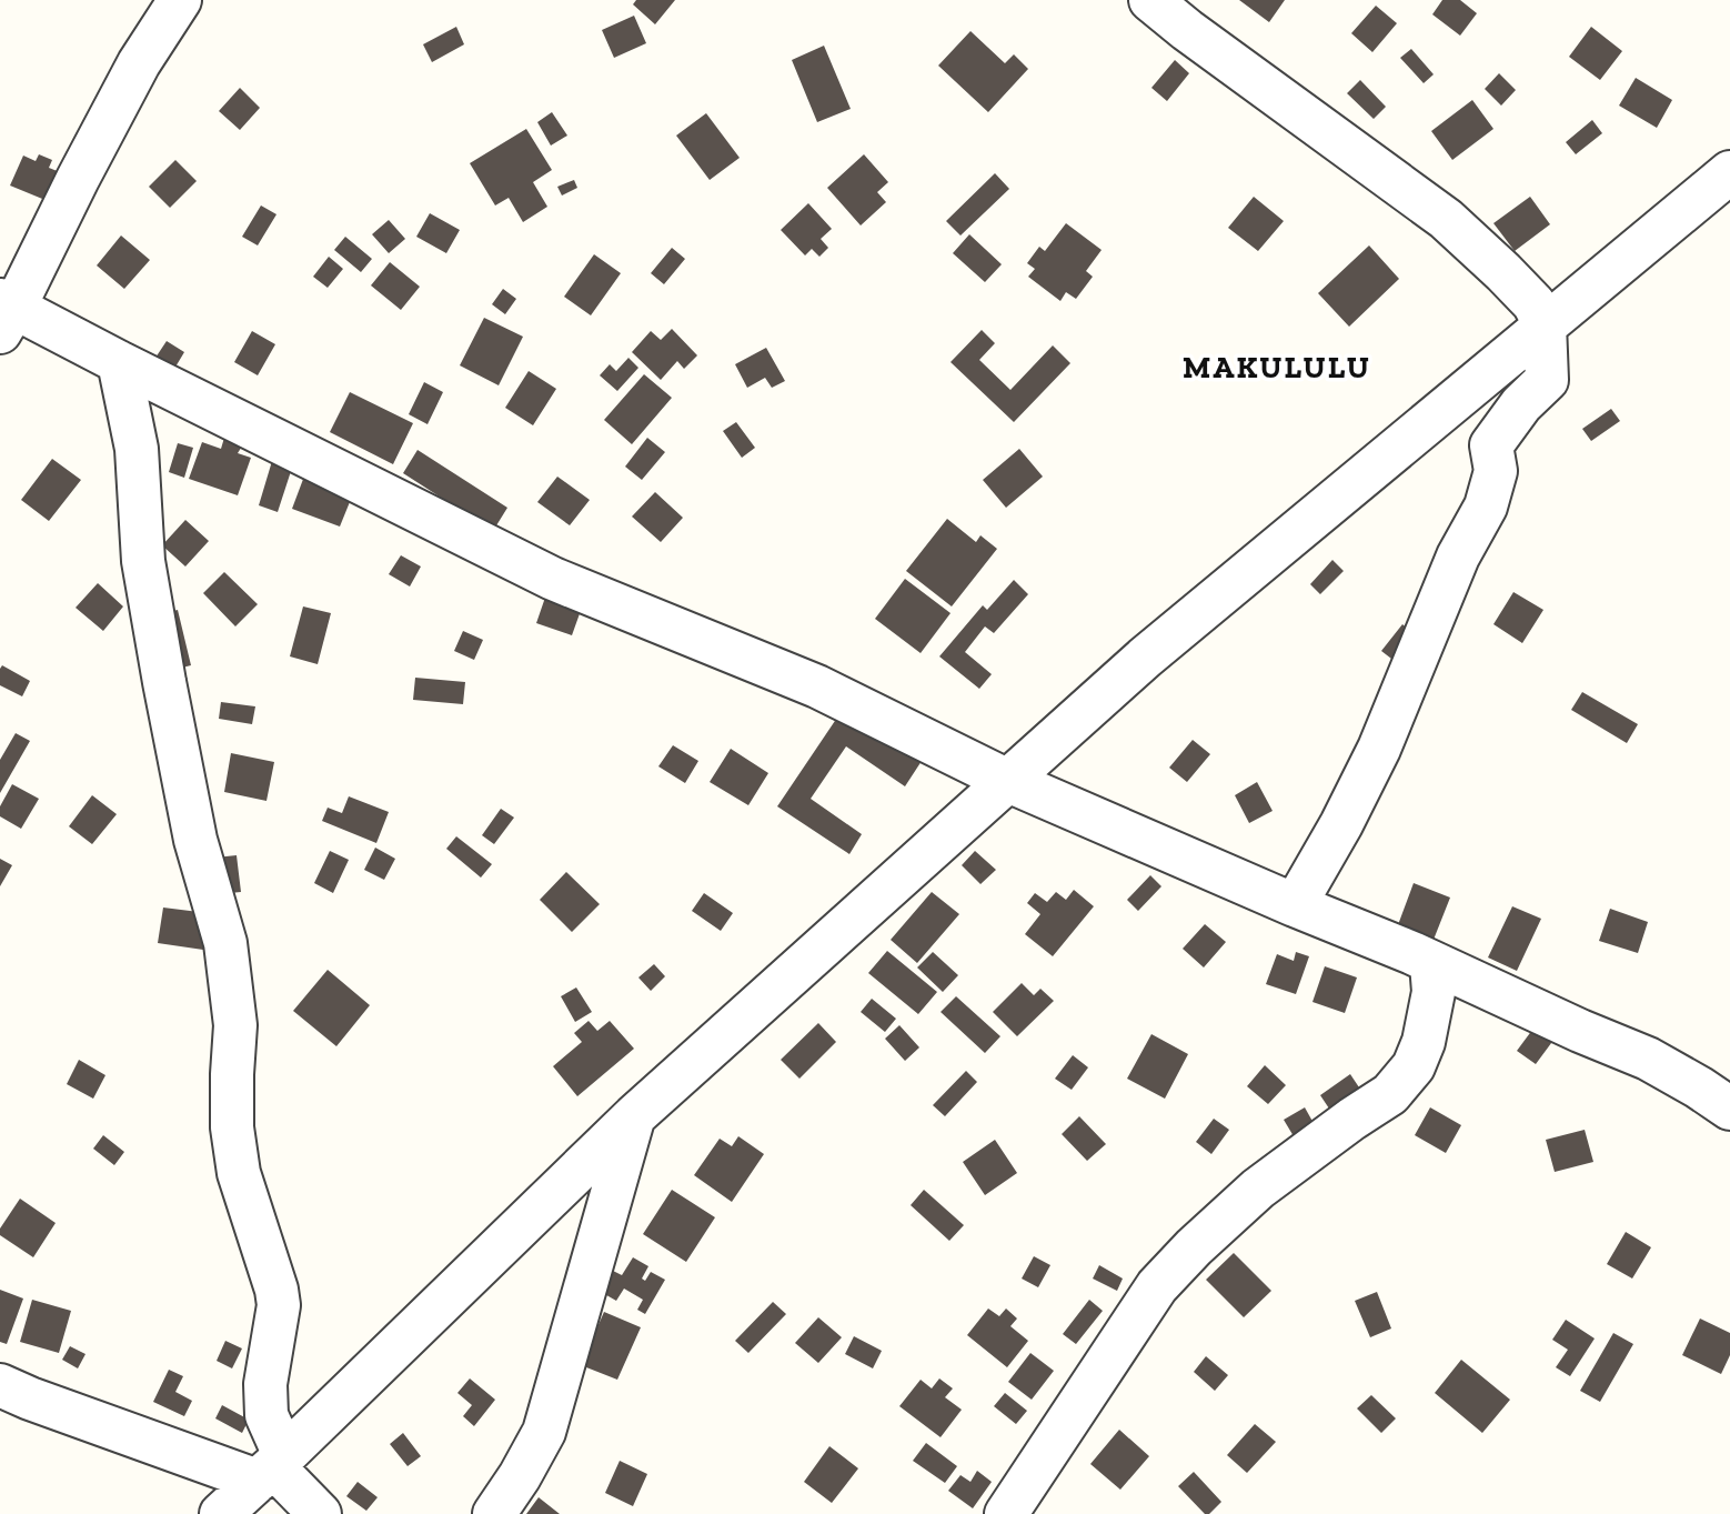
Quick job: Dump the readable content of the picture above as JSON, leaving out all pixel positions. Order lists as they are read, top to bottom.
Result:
{
  "districts": ["MAKULULU"]
}
